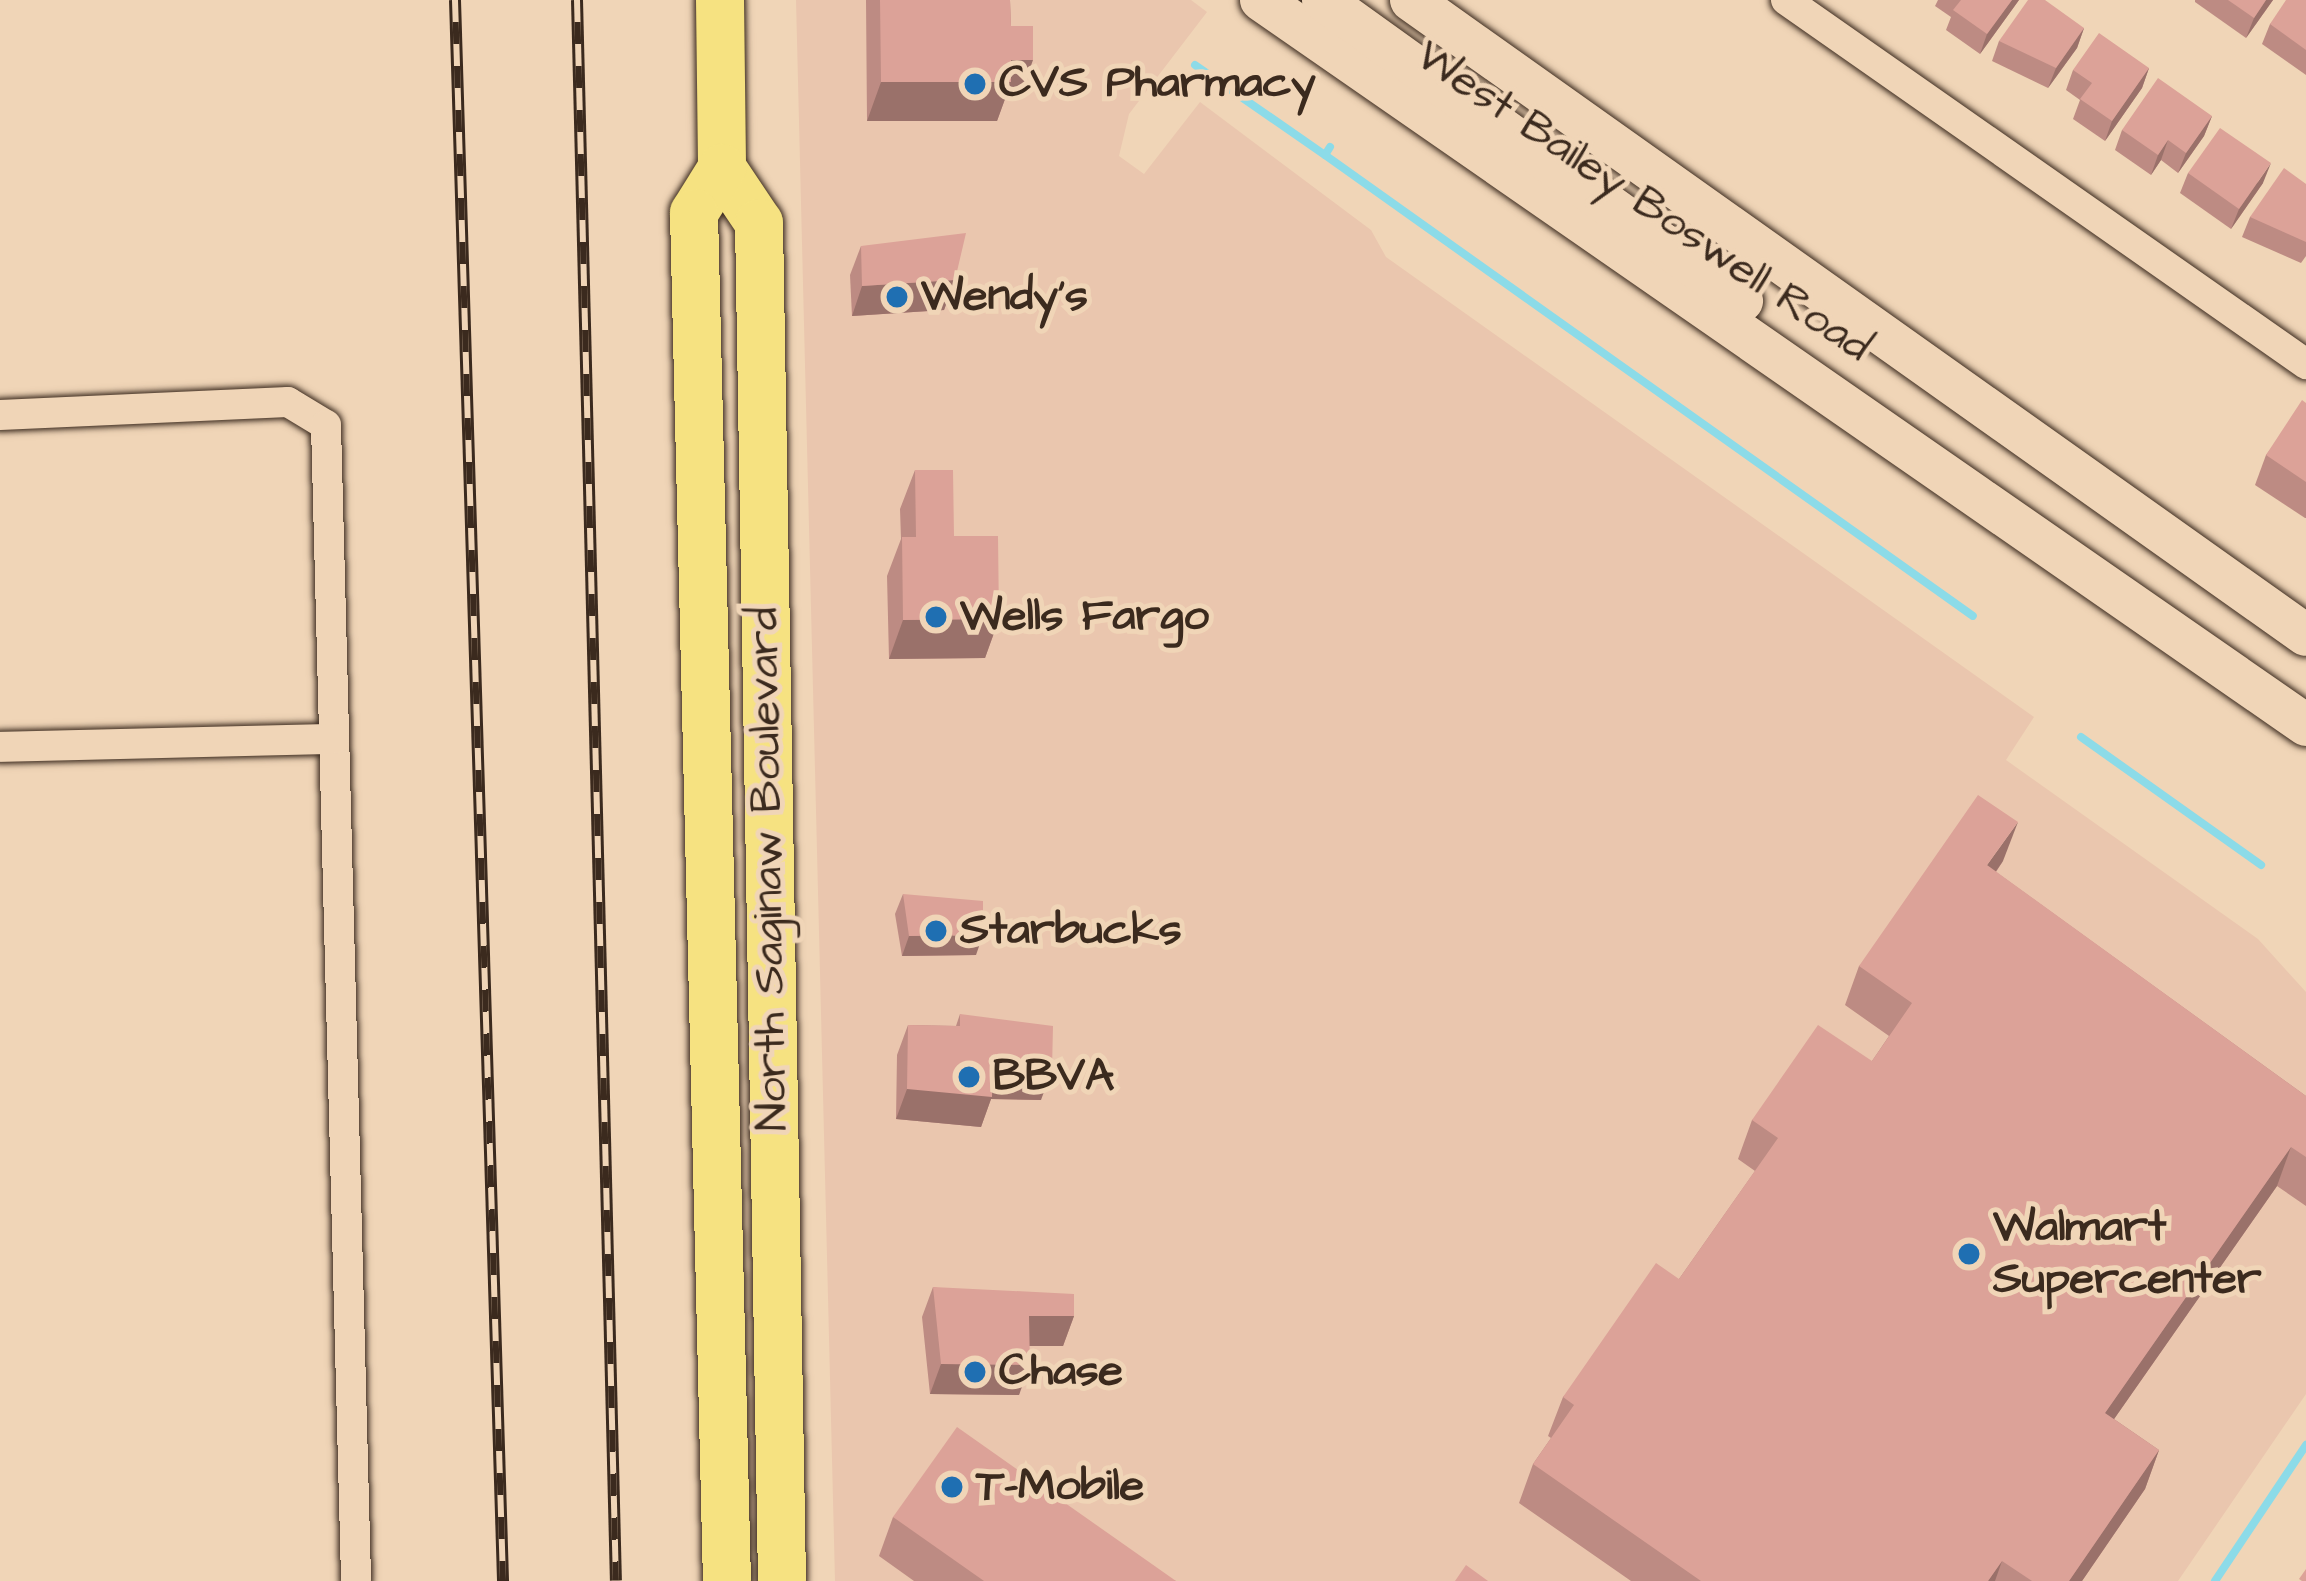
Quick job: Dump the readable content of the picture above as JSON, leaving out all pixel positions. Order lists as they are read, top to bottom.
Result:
{
  "streets": {
    "main road": ["West Bailey Boswell Road", "North Saginaw Boulevard"]
  },
  "places": [
    "CVS Pharmacy",
    "Wendy's",
    "Wells Fargo",
    "Starbucks",
    "BBVA",
    "Walmart Supercenter",
    "Chase",
    "T-Mobile"
  ]
}
